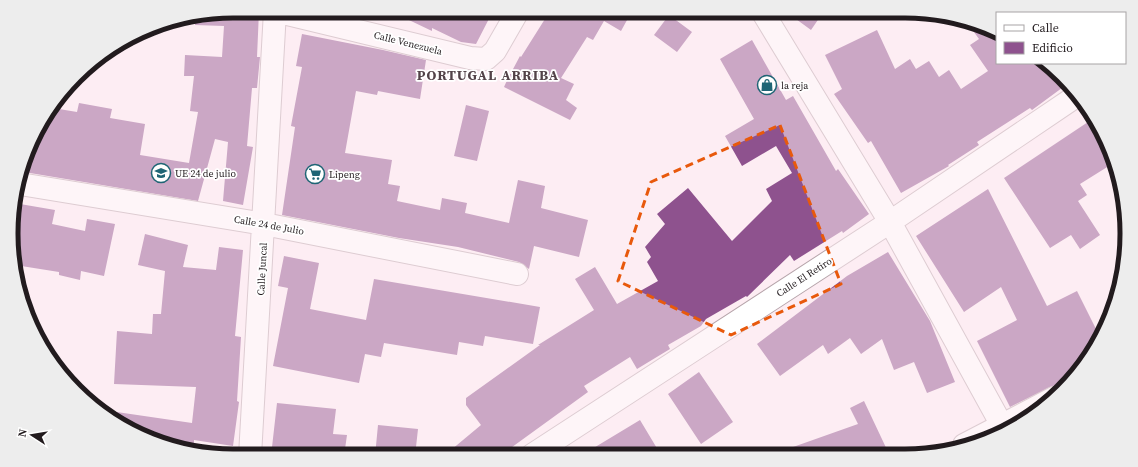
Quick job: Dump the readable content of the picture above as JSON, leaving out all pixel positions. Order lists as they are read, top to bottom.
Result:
{
  "streets": {
    "street": [
      "Calle Venezuela",
      "Calle 24 de Julio",
      "Calle Juncal",
      "Calle El Retiro"
    ]
  },
  "crossings": [
    ["Calle 24 de Julio", "Calle Juncal"]
  ],
  "districts": ["PORTUGAL ARRIBA"],
  "places": {
    "shop": ["la reja"],
    "school or university": ["UE 24 de julio"],
    "supermarket": ["Lipeng"]
  },
  "legend": ["Calle", "Edificio"],
  "north": "left"
}
